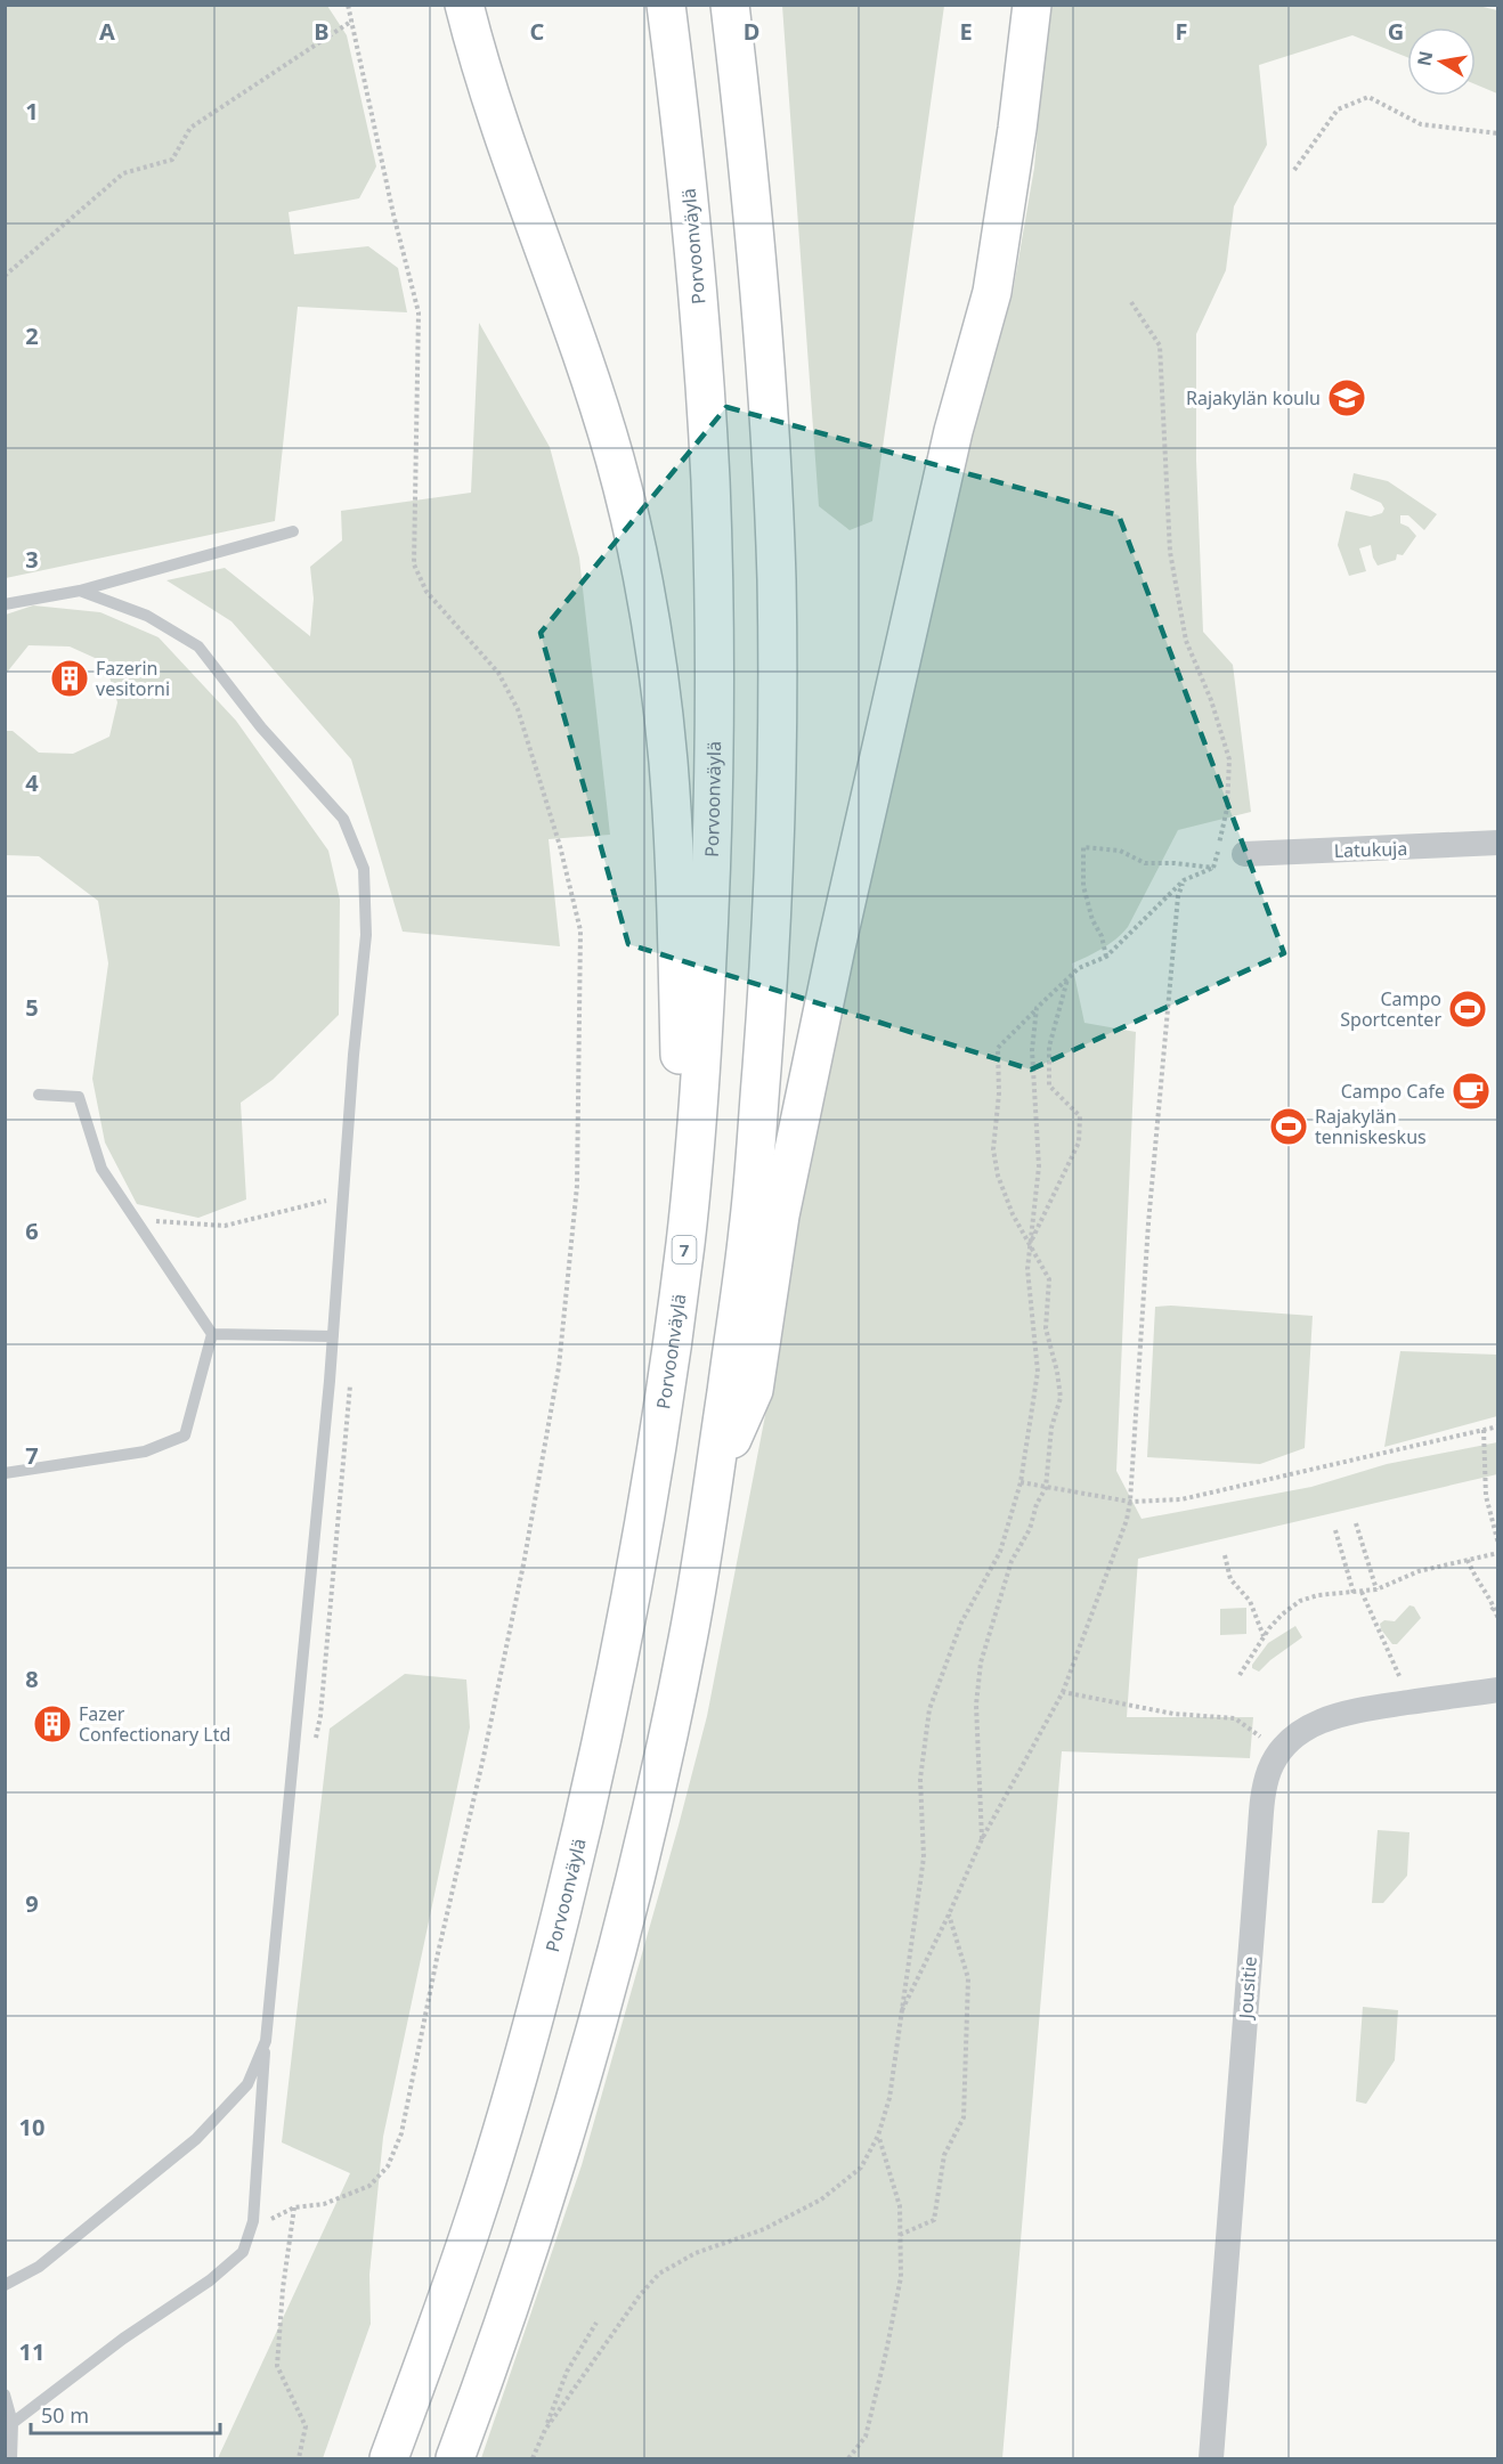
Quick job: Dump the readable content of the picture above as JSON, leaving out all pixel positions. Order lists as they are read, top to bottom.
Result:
{
  "streets": {
    "highway": ["Porvoonväylä", "7"],
    "street": ["Latukuja", "Jousitie"]
  },
  "places": {
    "school or university": ["Rajakylän koulu"],
    "building": ["Fazerin vesitorni", "Fazer Confectionary Ltd"],
    "sports": ["Campo Sportcenter", "Rajakylän tenniskeskus"],
    "cafe": ["Campo Cafe"]
  },
  "scale_bar": "50 m",
  "north": "left",
  "grid": {
    "columns": [
      "A",
      "B",
      "C",
      "D",
      "E",
      "F",
      "G"
    ],
    "rows": [
      "1",
      "2",
      "3",
      "4",
      "5",
      "6",
      "7",
      "8",
      "9",
      "10",
      "11"
    ]
  }
}
